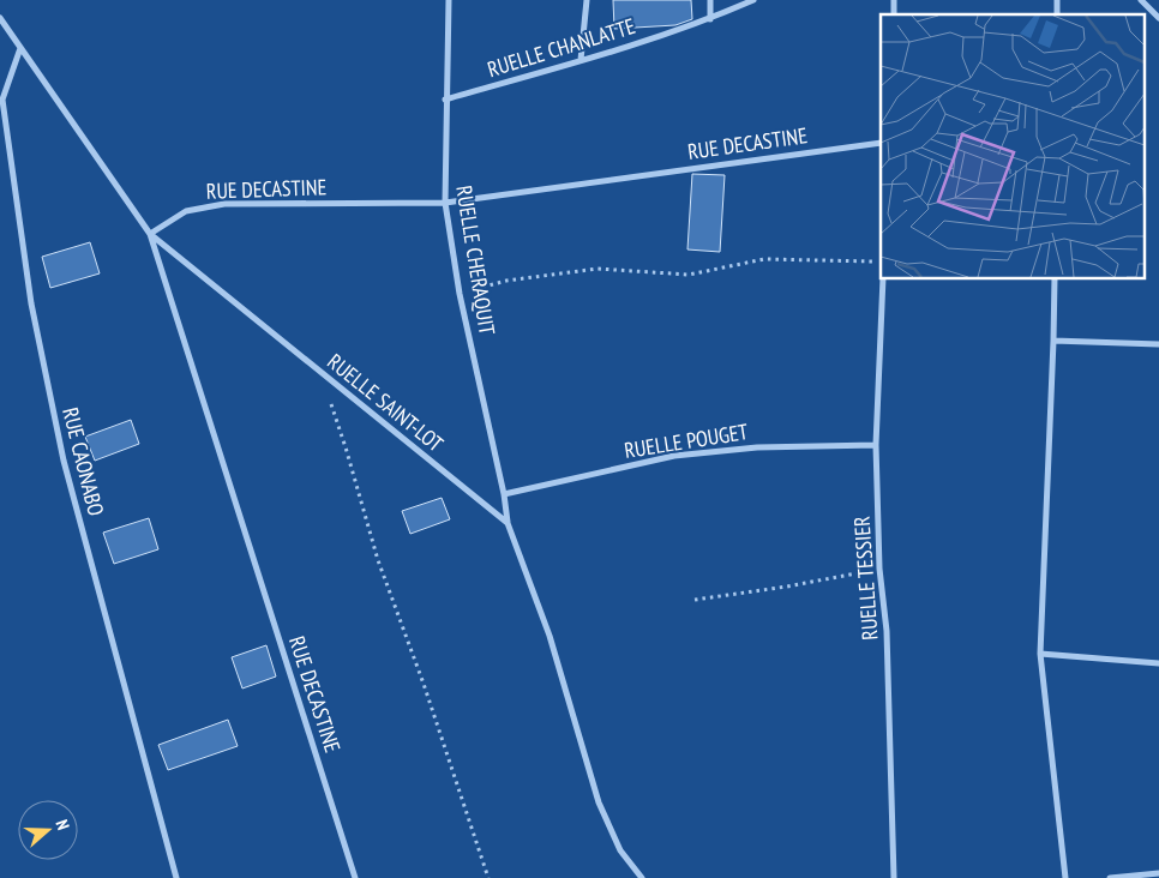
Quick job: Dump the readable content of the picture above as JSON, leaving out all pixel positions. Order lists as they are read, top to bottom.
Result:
{
  "streets": {
    "street": [
      "RUELLE CHANLATTE",
      "RUE DECASTINE",
      "RUELLE CHERAQUIT",
      "RUELLE SAINT-LOT",
      "RUELLE POUGET",
      "RUE CAONABO",
      "RUELLE TESSIER"
    ]
  },
  "crossings": [
    ["RUELLE CHANLATTE", "RUELLE CHERAQUIT"],
    ["RUE DECASTINE", "RUELLE CHERAQUIT"],
    ["RUE DECASTINE", "RUELLE SAINT-LOT"],
    ["RUELLE CHERAQUIT", "RUELLE SAINT-LOT"],
    ["RUELLE CHERAQUIT", "RUELLE POUGET"],
    ["RUELLE SAINT-LOT", "RUE CAONABO"],
    ["RUELLE POUGET", "RUELLE TESSIER"]
  ],
  "north": "right"
}
